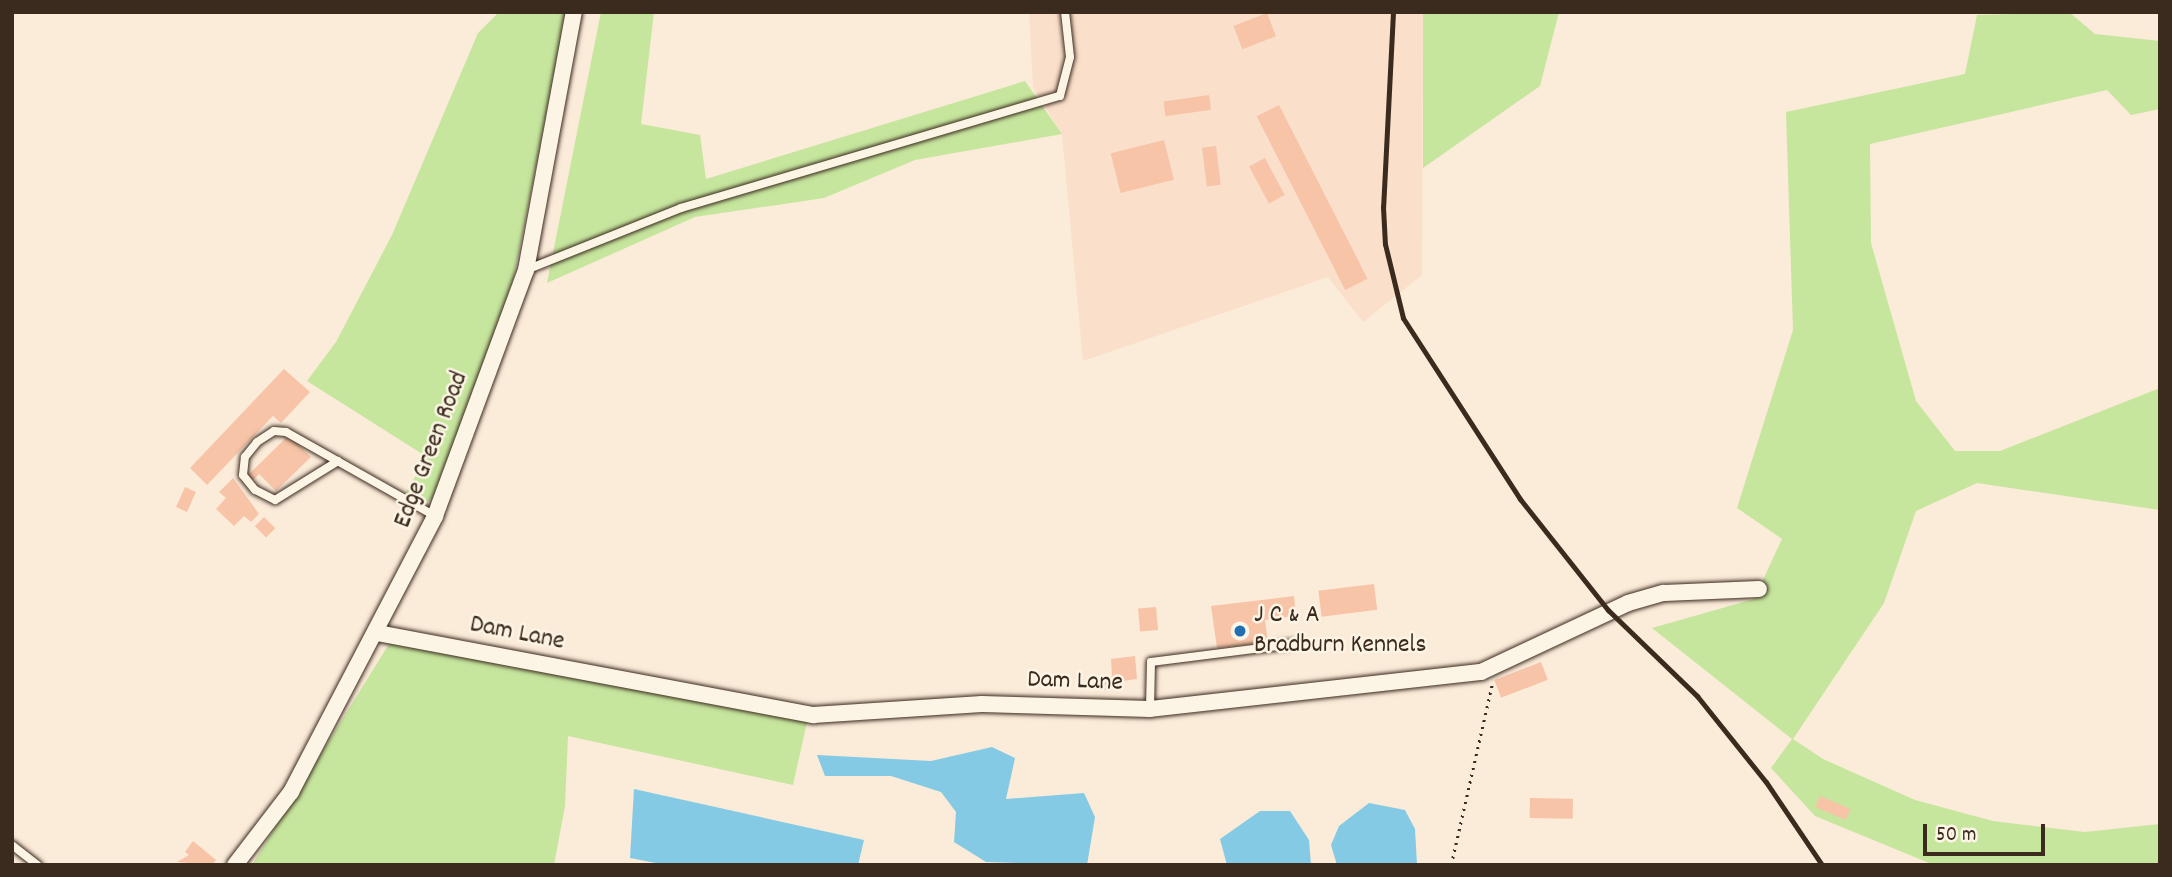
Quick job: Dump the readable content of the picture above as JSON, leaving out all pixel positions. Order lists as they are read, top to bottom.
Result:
{
  "streets": {
    "street": ["Edge Green Road", "Dam Lane"]
  },
  "crossings": [
    ["Edge Green Road", "Dam Lane"]
  ],
  "places": ["J C & A Bradburn Kennels"],
  "scale_bar": "50 m"
}
